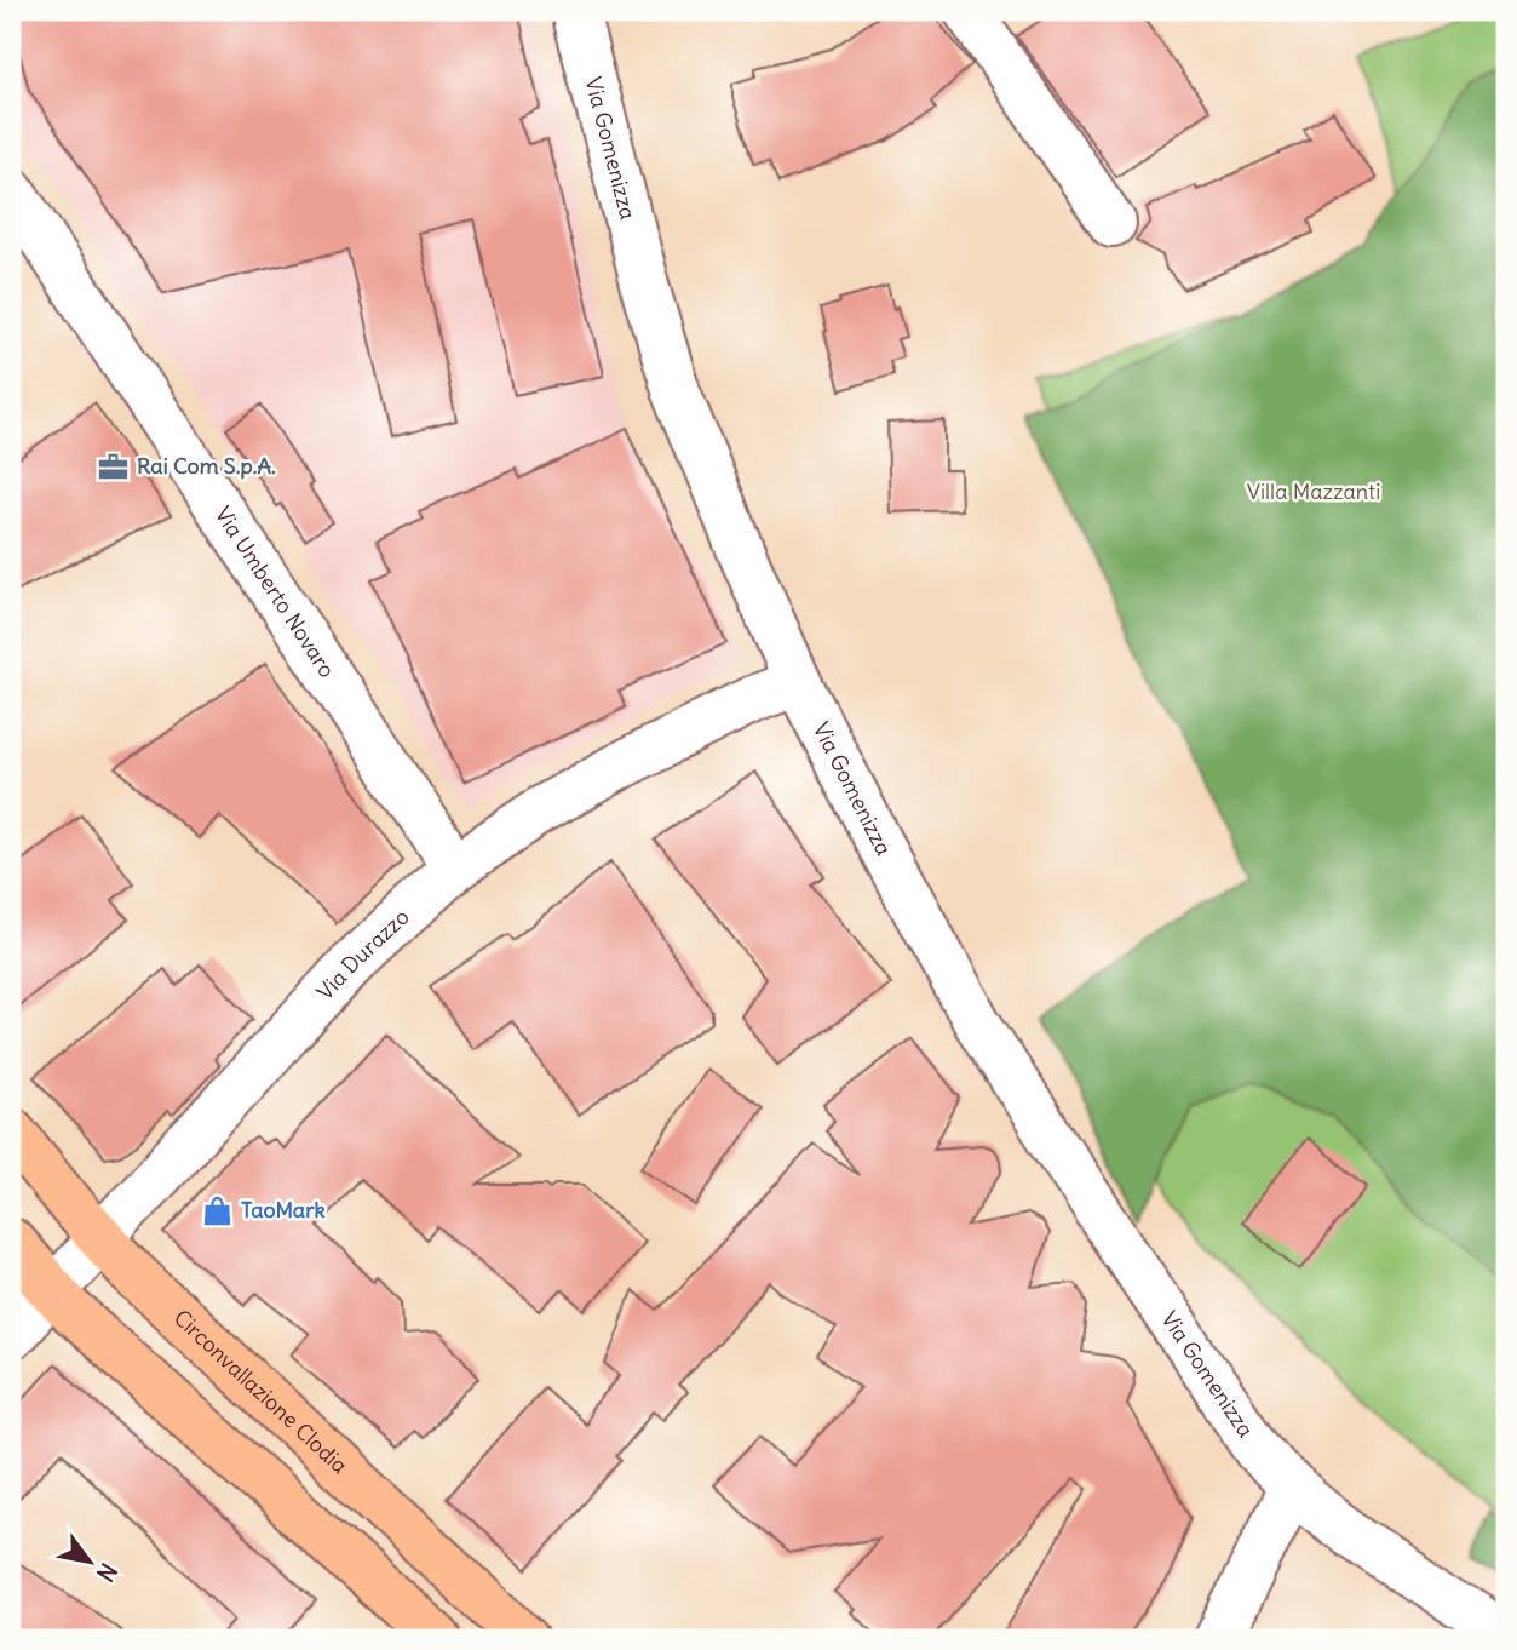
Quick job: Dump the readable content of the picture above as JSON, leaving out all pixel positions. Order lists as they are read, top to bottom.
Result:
{
  "streets": {
    "main road": ["Circonvallazione Clodia"],
    "street": ["Via Gomenizza", "Via Umberto Novaro", "Via Durazzo"]
  },
  "crossings": [
    ["Via Gomenizza", "Via Durazzo"],
    ["Via Umberto Novaro", "Via Durazzo"],
    ["Via Durazzo", "Circonvallazione Clodia"]
  ],
  "parks": ["Villa Mazzanti"],
  "places": {
    "office": ["Rai Com S.p.A."],
    "shop": ["TaoMark"]
  },
  "north": "bottom right"
}
